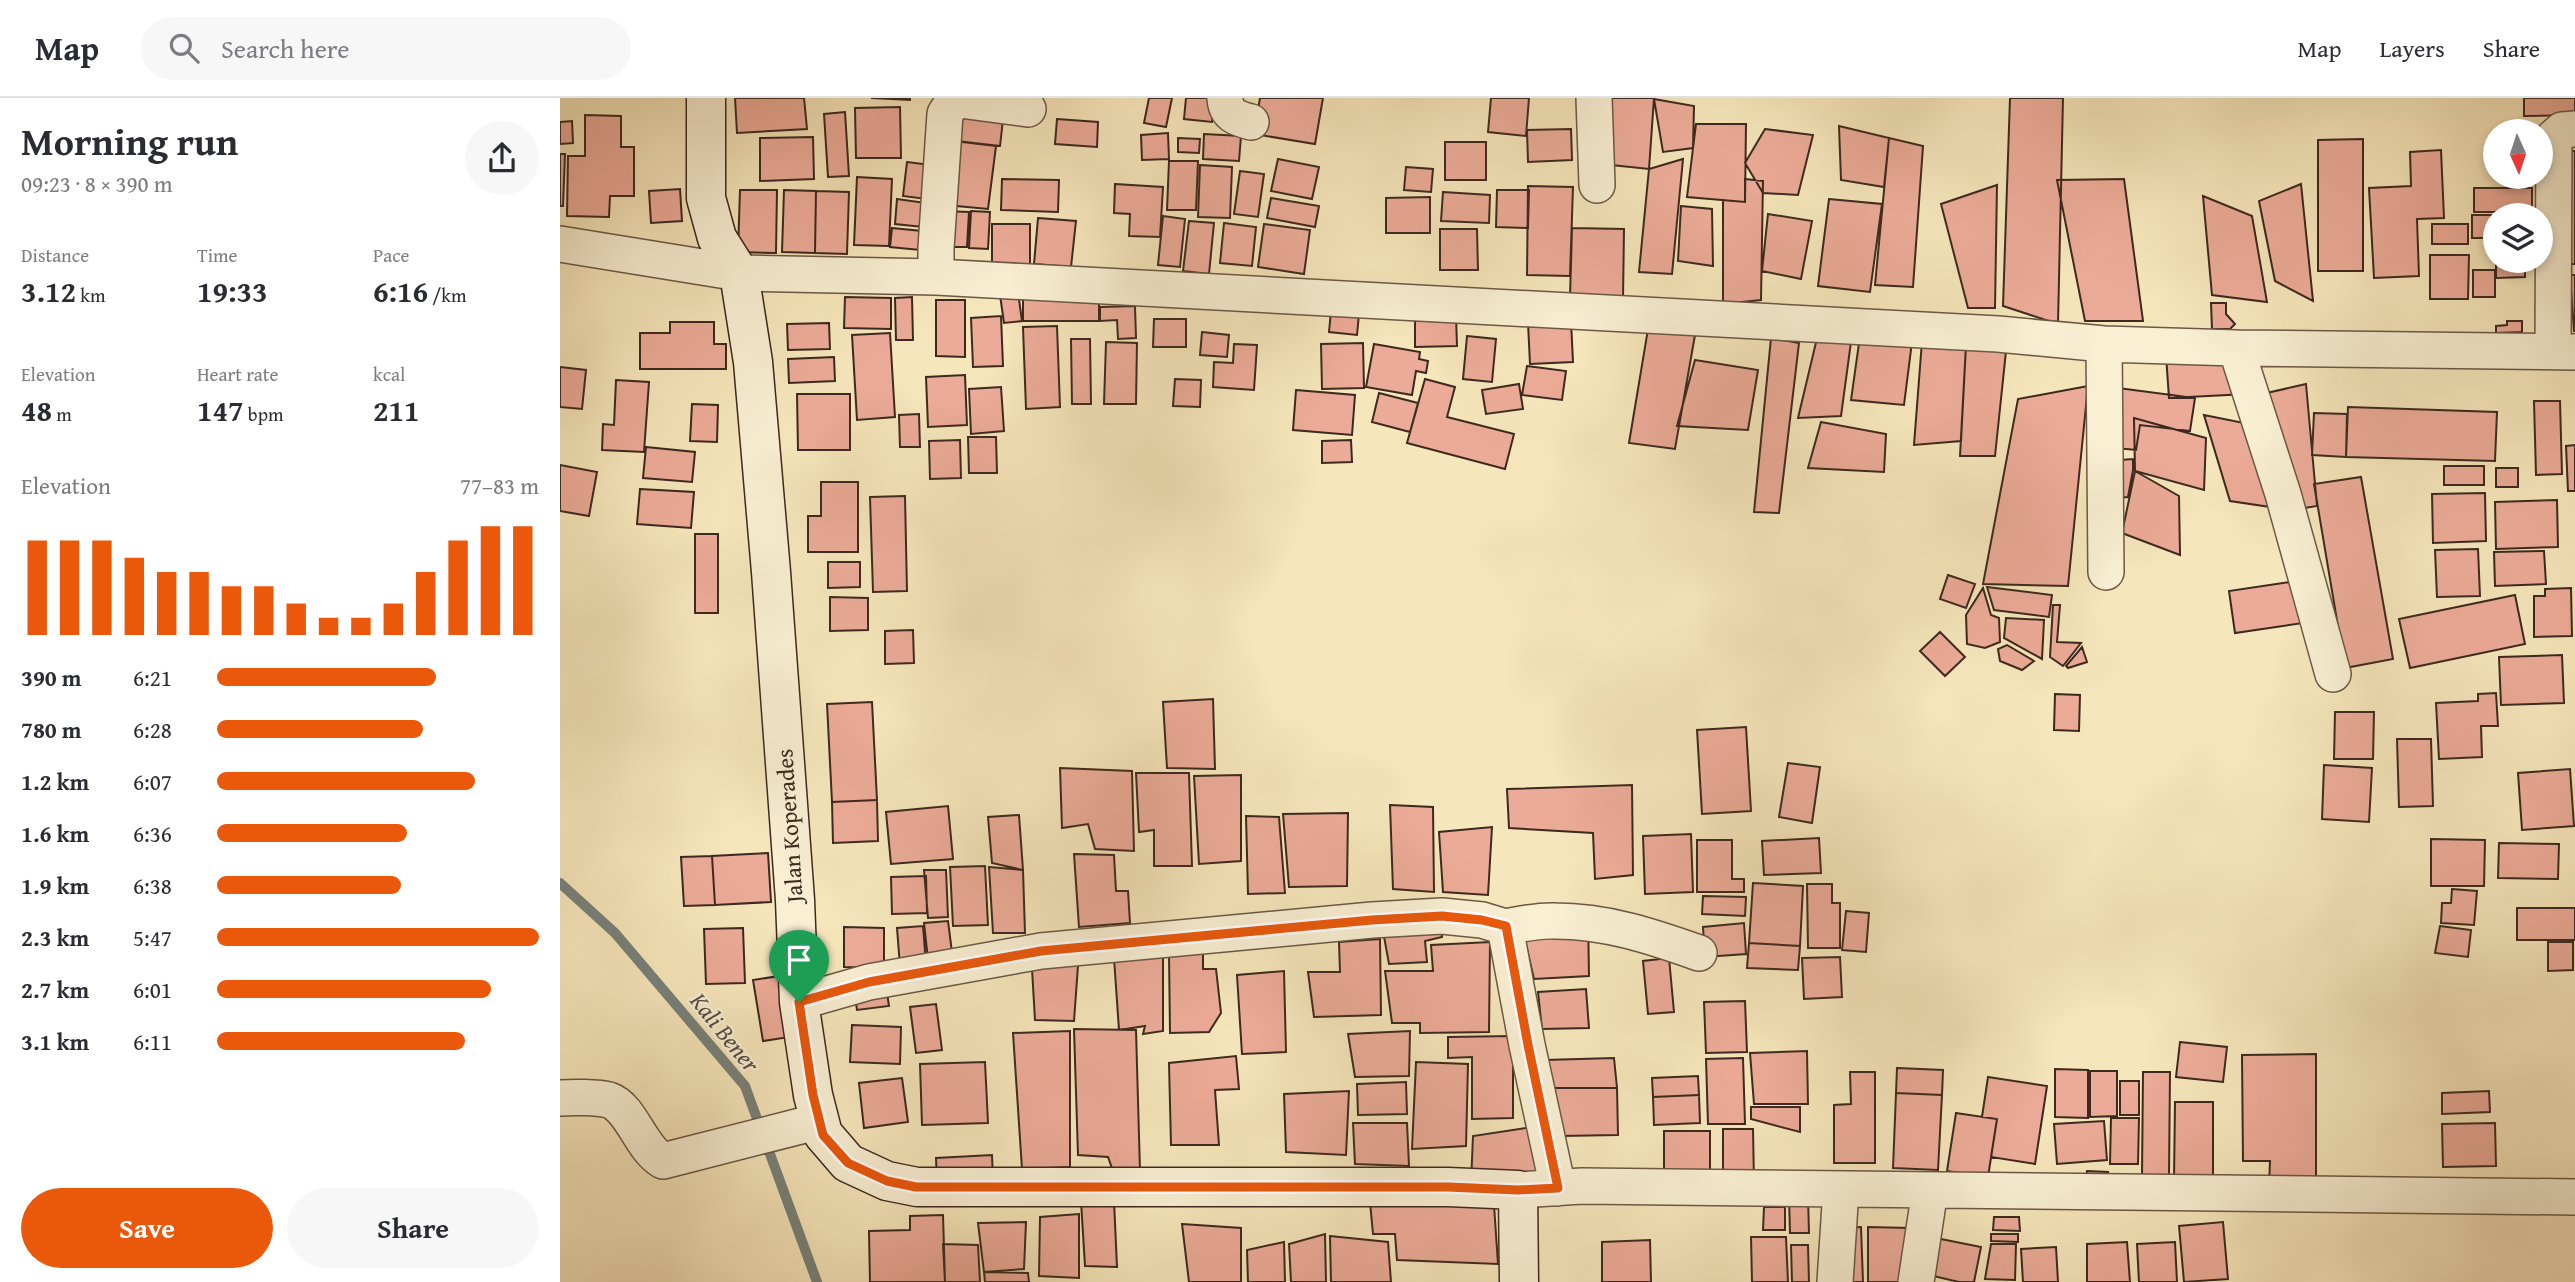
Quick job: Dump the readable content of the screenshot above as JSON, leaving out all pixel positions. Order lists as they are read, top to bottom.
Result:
{
  "streets": {
    "street": ["Jalan Koperades"]
  },
  "water": ["Kali Bener"],
  "north": "bottom",
  "page": {
    "header": "Map",
    "search": "Search here",
    "nav": ["Map", "Layers", "Share"],
    "heading": ["Morning run", "09:23 · 8 × 390 m"],
    "stats": [
      ["Distance", "3.12 km"],
      ["Time", "19:33"],
      ["Pace", "6:16 /km"],
      ["Elevation", "48 m"],
      ["Heart rate", "147 bpm"],
      ["kcal", "211"]
    ],
    "chart": ["Elevation", "77–83 m"],
    "list": [
      {
        "name": "390 m",
        "note": "6:21"
      },
      {
        "name": "780 m",
        "note": "6:28"
      },
      {
        "name": "1.2 km",
        "note": "6:07"
      },
      {
        "name": "1.6 km",
        "note": "6:36"
      },
      {
        "name": "1.9 km",
        "note": "6:38"
      },
      {
        "name": "2.3 km",
        "note": "5:47"
      },
      {
        "name": "2.7 km",
        "note": "6:01"
      },
      {
        "name": "3.1 km",
        "note": "6:11"
      }
    ],
    "buttons": ["Save", "Share"]
  }
}
